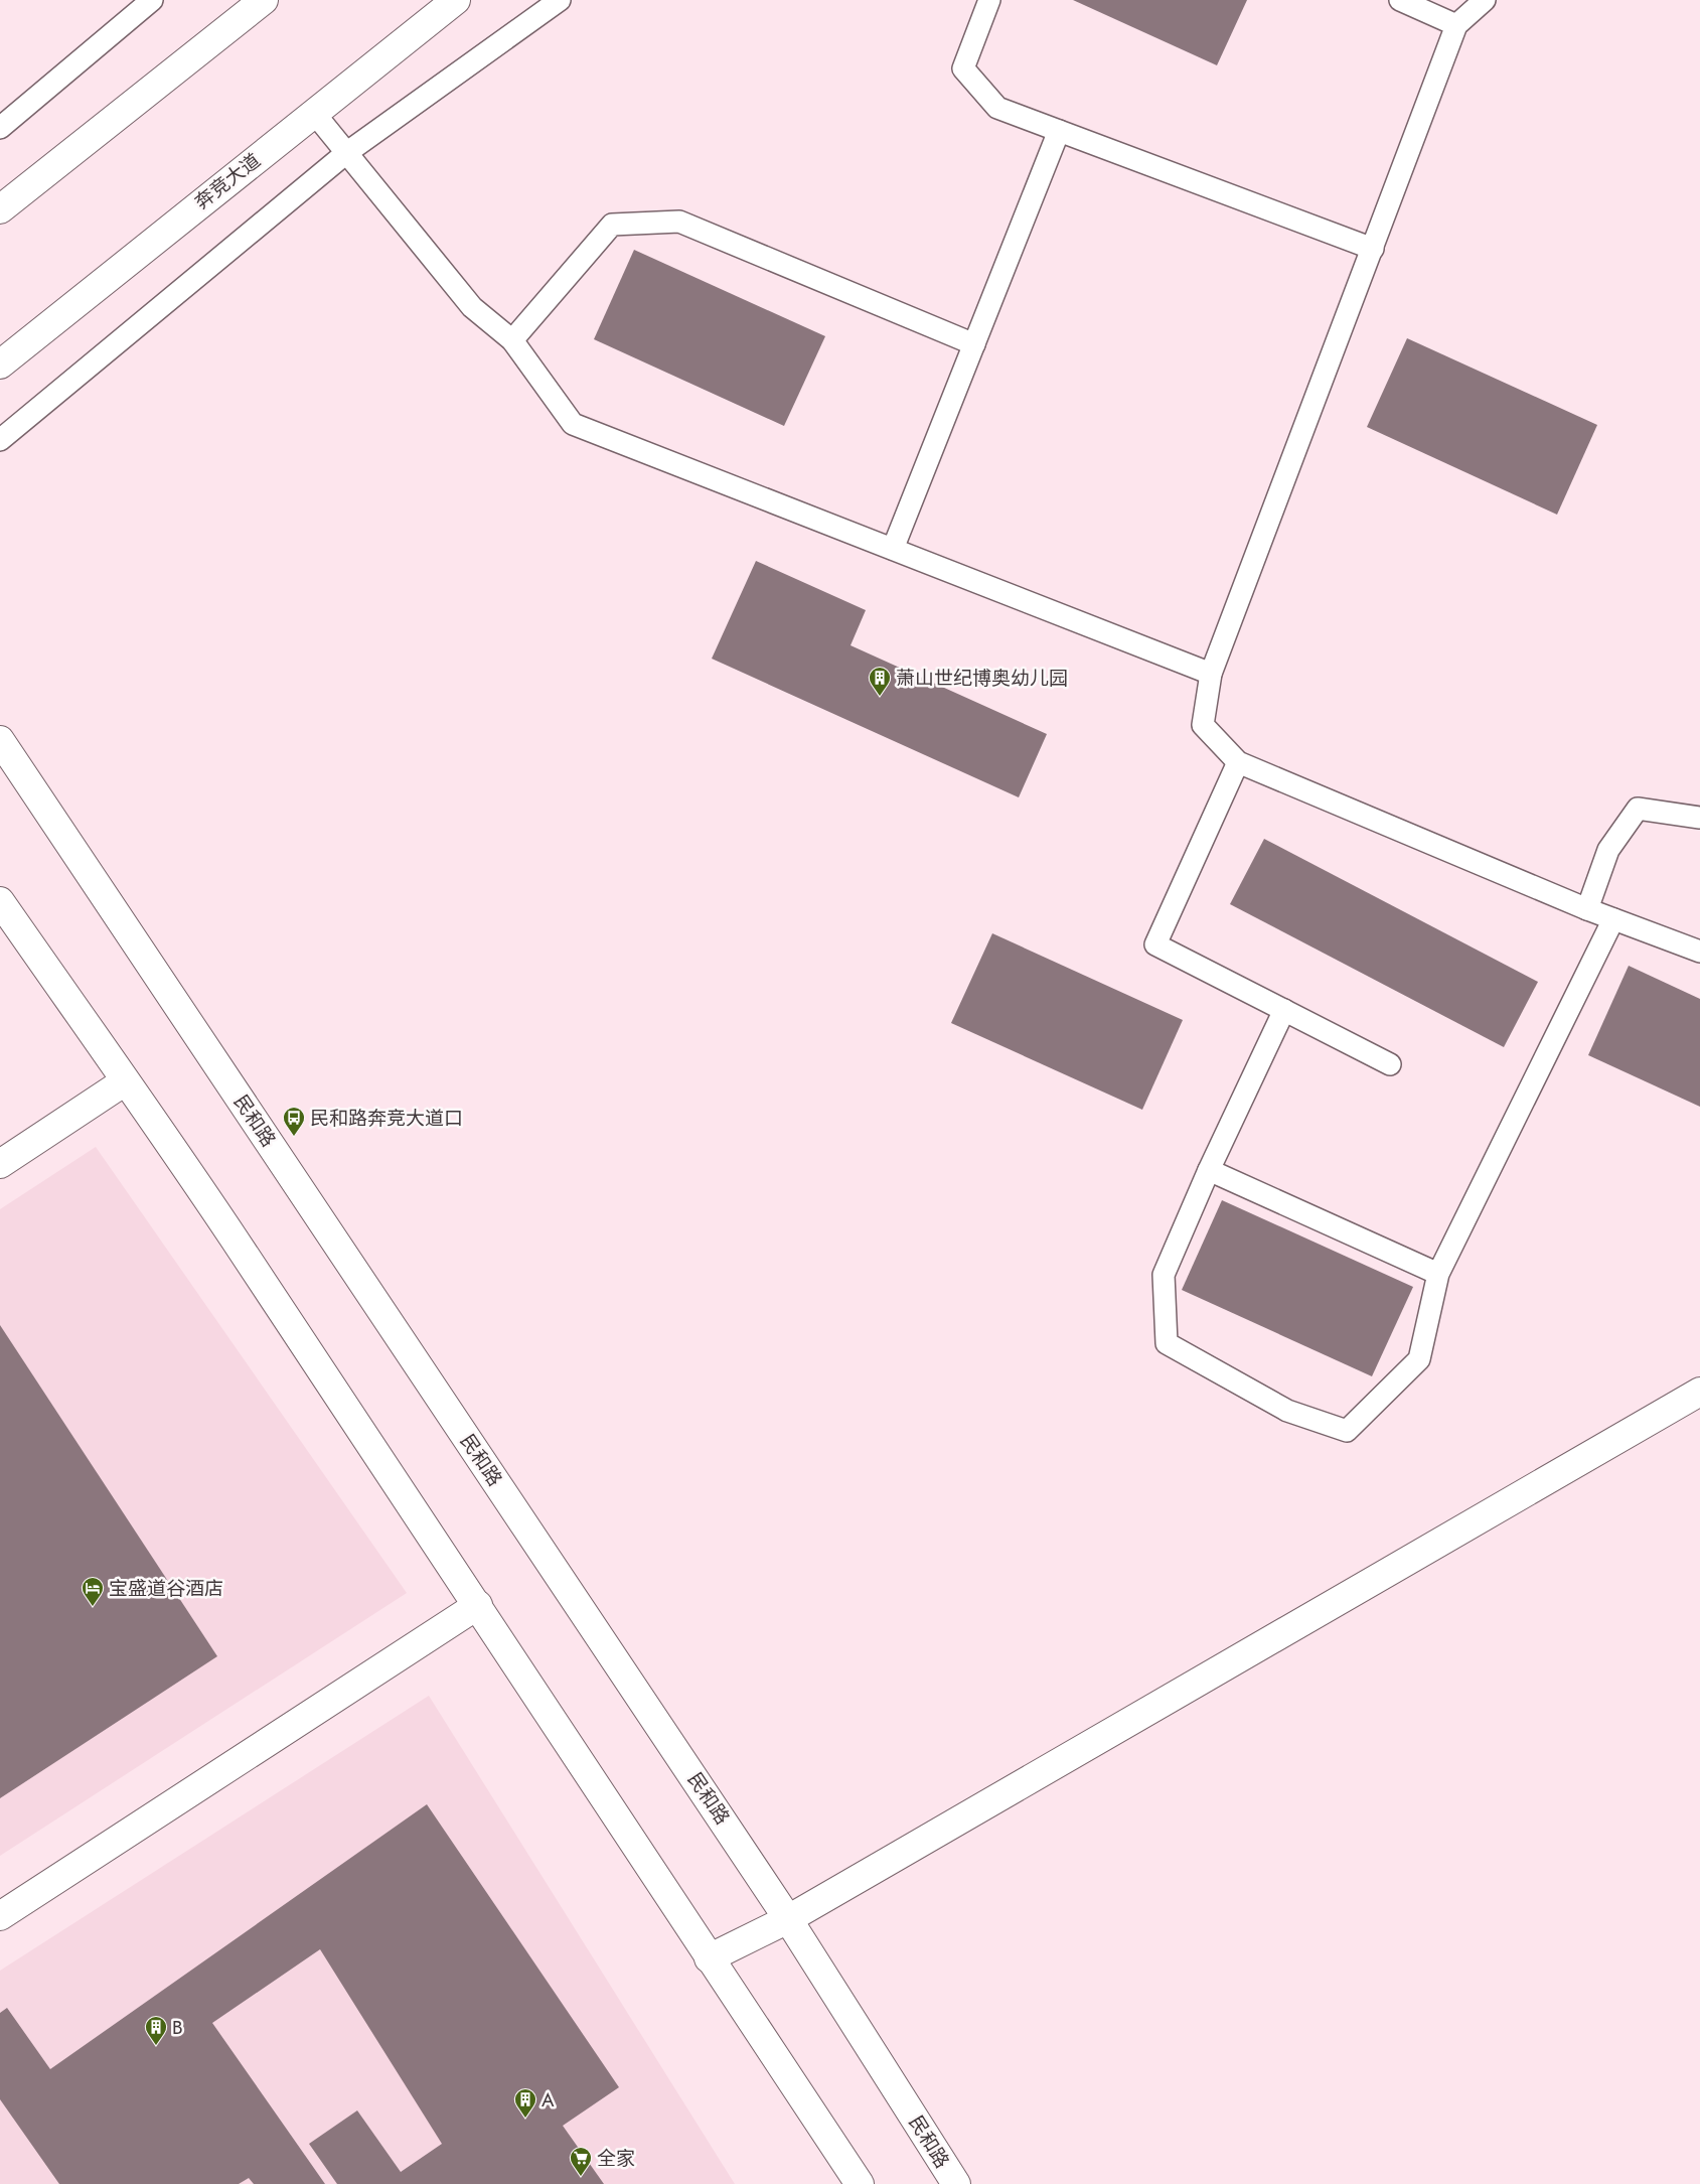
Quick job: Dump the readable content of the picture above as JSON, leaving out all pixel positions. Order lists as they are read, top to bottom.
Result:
{
  "streets": {
    "main road": ["奔竞大道", "民和路"]
  },
  "places": {
    "building": ["萧山世纪博奥幼儿园", "B", "A"],
    "bus stop": ["民和路奔竞大道口"],
    "hotel": ["宝盛道谷酒店"],
    "supermarket": ["全家"]
  }
}
